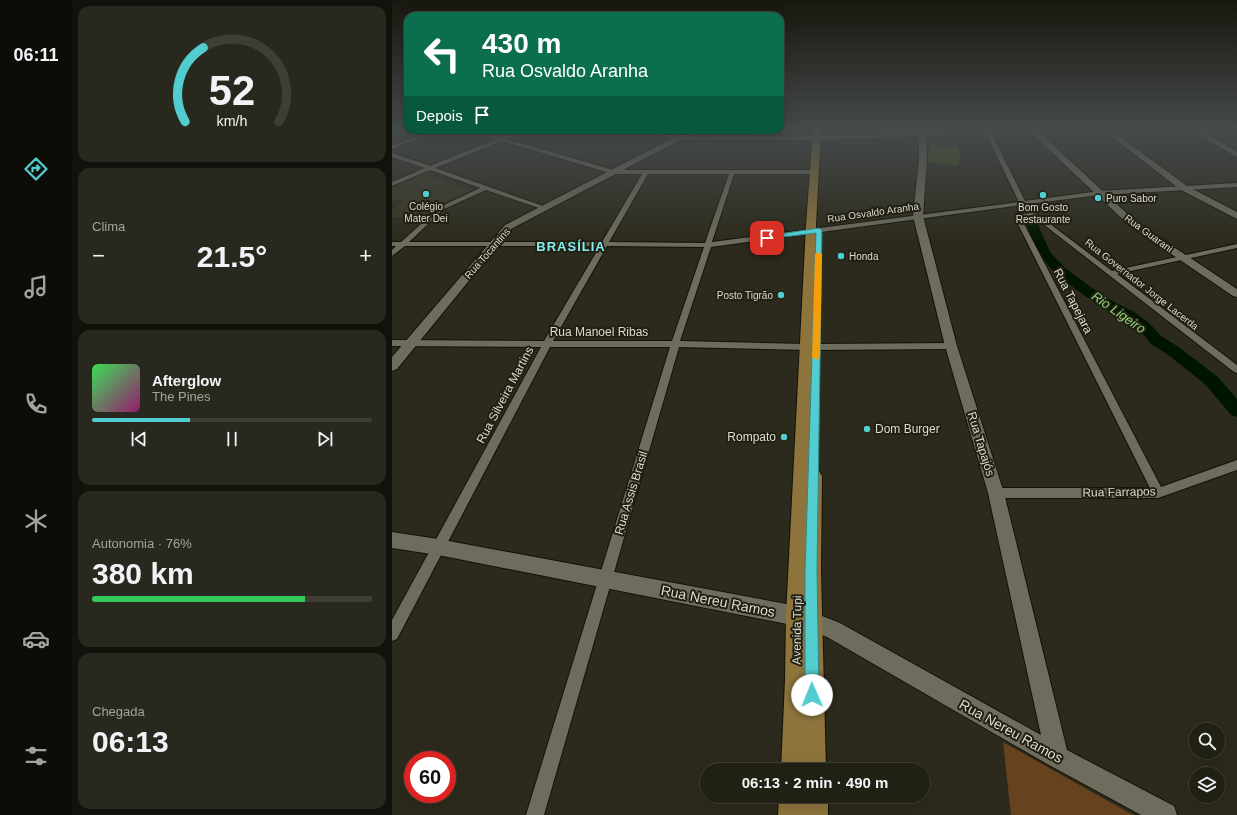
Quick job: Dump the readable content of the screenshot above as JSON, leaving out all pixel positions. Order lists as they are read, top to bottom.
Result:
{
  "streets": {
    "main road": ["Avenida Tupi"],
    "street": [
      "Rua Osvaldo Aranha",
      "Rua Guarani",
      "Rua Tocantins",
      "Rua Governador Jorge Lacerda",
      "Rua Tapejara",
      "Rua Manoel Ribas",
      "Rua Silveira Martins",
      "Rua Tapajós",
      "Rua Farrapos",
      "Rua Assis Brasil",
      "Rua Nereu Ramos"
    ]
  },
  "crossings": [
    ["Rua Osvaldo Aranha", "Rua Guarani"],
    ["Rua Osvaldo Aranha", "Rua Tocantins"],
    ["Rua Osvaldo Aranha", "Rua Silveira Martins"],
    ["Rua Osvaldo Aranha", "Rua Tapajós"],
    ["Rua Osvaldo Aranha", "Rua Assis Brasil"],
    ["Rua Osvaldo Aranha", "Avenida Tupi"],
    ["Rua Tocantins", "Rua Manoel Ribas"],
    ["Rua Governador Jorge Lacerda", "Rua Tapejara"],
    ["Rua Tapejara", "Rua Farrapos"],
    ["Rua Manoel Ribas", "Rua Silveira Martins"],
    ["Rua Manoel Ribas", "Rua Tapajós"],
    ["Rua Manoel Ribas", "Rua Assis Brasil"],
    ["Rua Manoel Ribas", "Avenida Tupi"],
    ["Rua Silveira Martins", "Rua Nereu Ramos"],
    ["Rua Tapajós", "Rua Farrapos"],
    ["Rua Tapajós", "Rua Nereu Ramos"],
    ["Rua Assis Brasil", "Rua Nereu Ramos"],
    ["Rua Nereu Ramos", "Avenida Tupi"]
  ],
  "districts": ["BRASÍLIA"],
  "water": ["Rio Ligeiro"],
  "places": [
    "Colégio Mater Dei",
    "Bom Gosto Restaurante",
    "Puro Sabor",
    "Honda",
    "Posto Tigrão",
    "Dom Burger",
    "Rompato"
  ],
  "page": {
    "tabs": "06:11",
    "turn": ["430 m", "Rua Osvaldo Aranha"],
    "then": "Depois",
    "tile": [
      "Clima",
      ["Autonomia · 76%", "380 km"],
      ["Chegada", "06:13"]
    ],
    "heat": ["−", "21.5°", "+"],
    "song": ["Afterglow", "The Pines"],
    "limit": "60",
    "trip": "06:13 · 2 min · 490 m",
    "gauge": ["52", "km/h"]
  }
}
